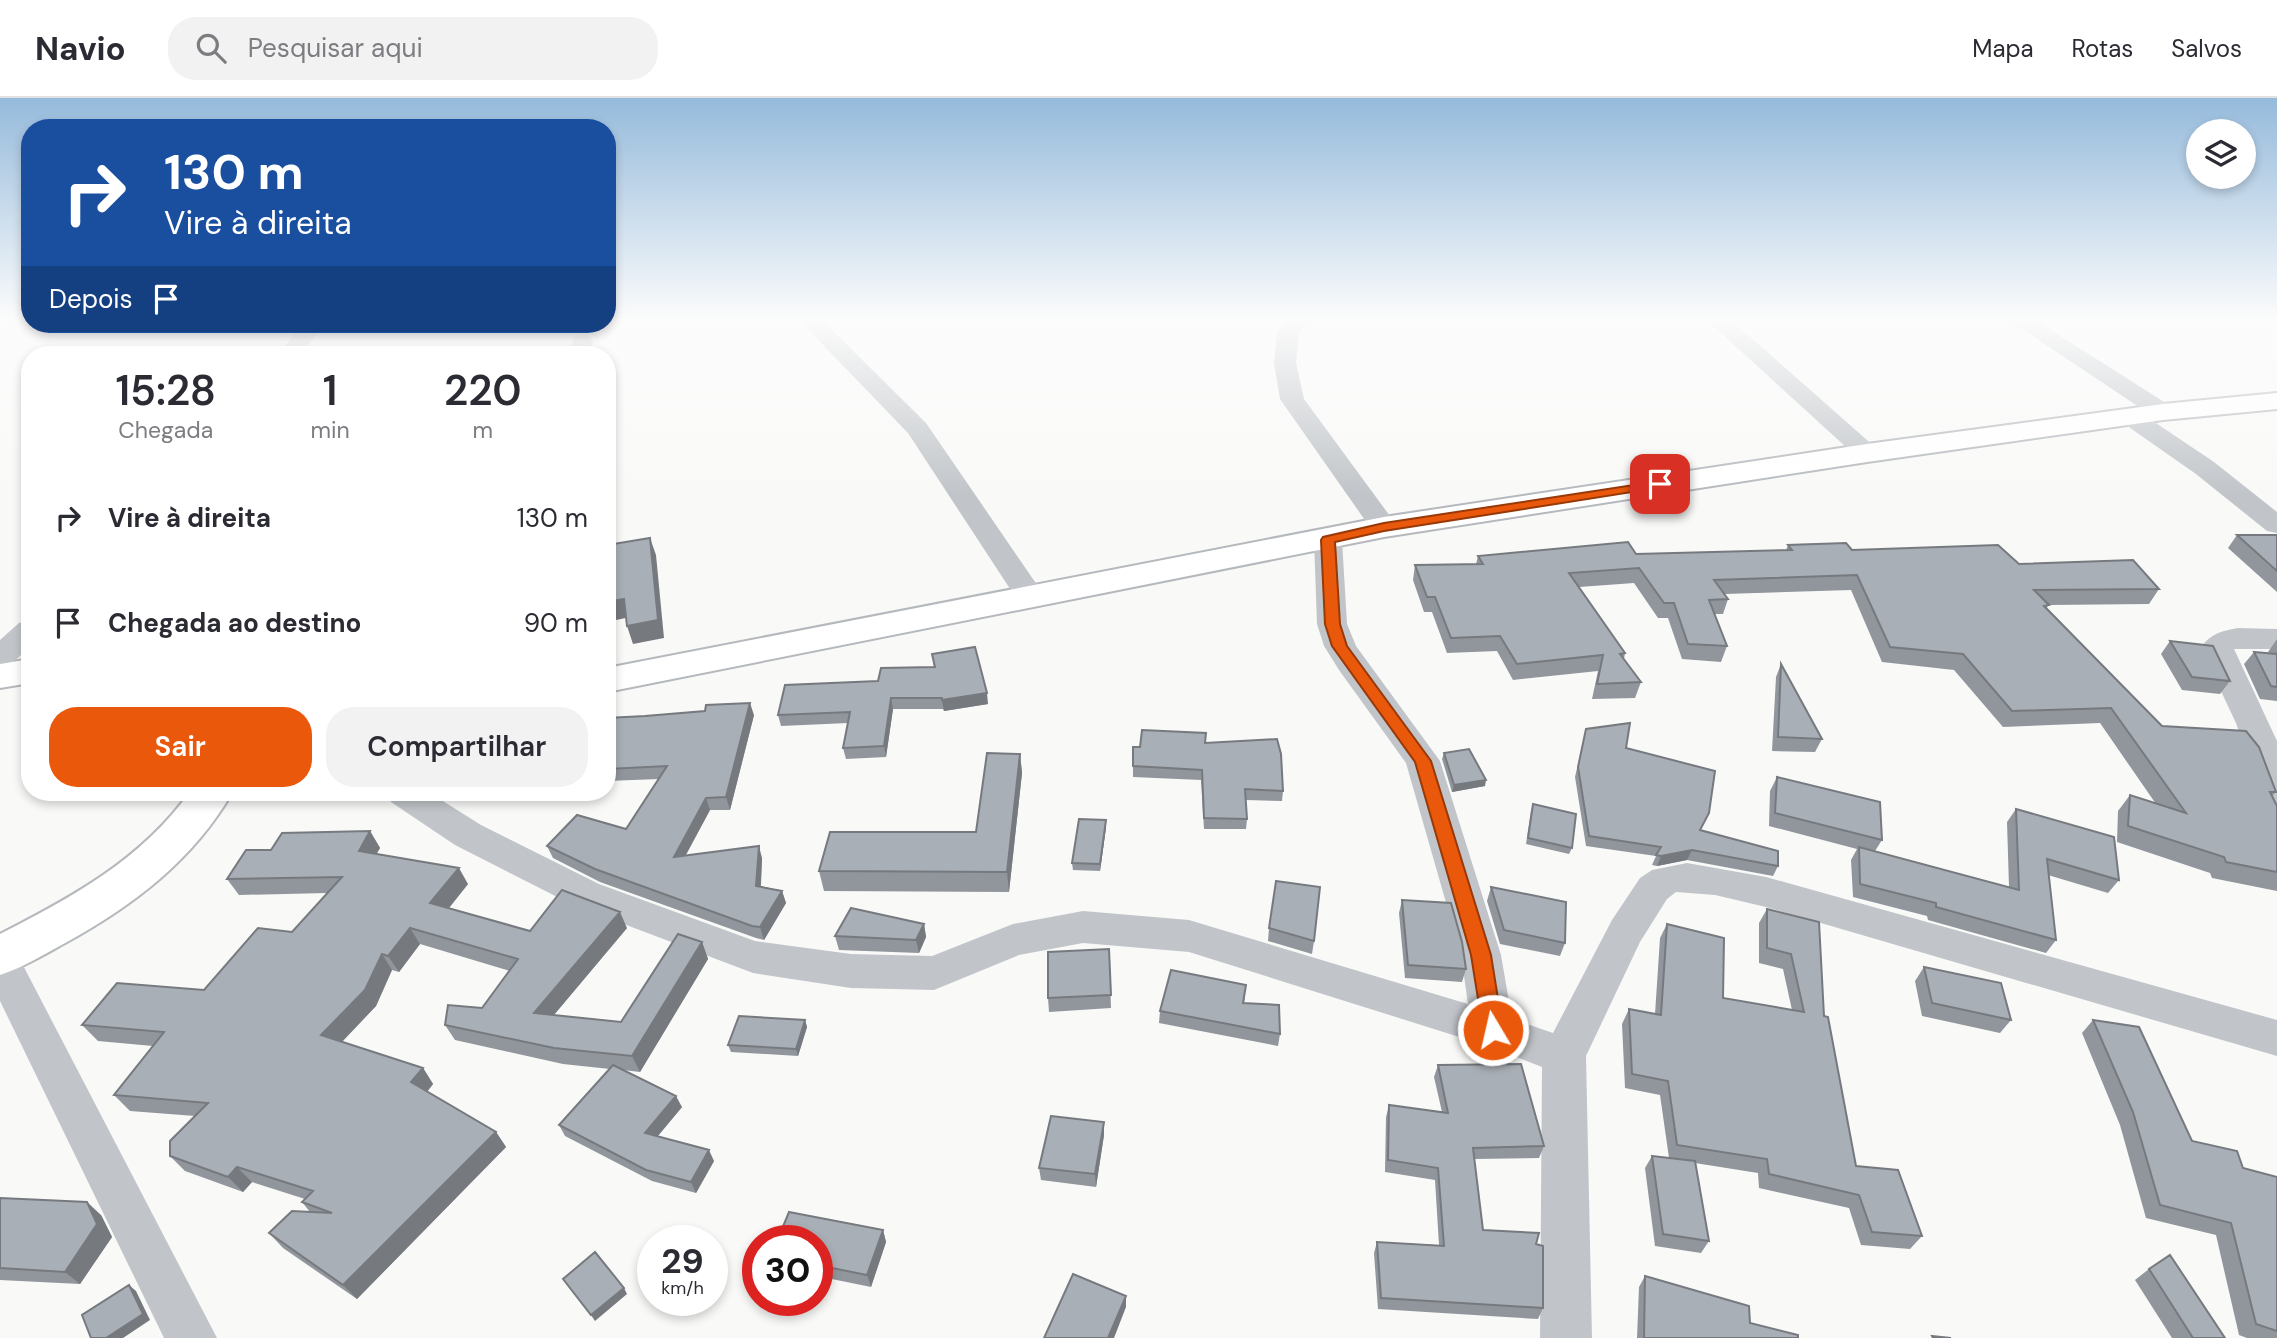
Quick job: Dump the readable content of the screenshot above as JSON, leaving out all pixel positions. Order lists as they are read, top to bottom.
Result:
{
  "page": {
    "header": "Navio",
    "search": "Pesquisar aqui",
    "nav": ["Mapa", "Rotas", "Salvos"],
    "turn": ["130 m", "Vire à direita"],
    "then": "Depois",
    "eta": [
      "15:28",
      "Chegada",
      "1",
      "min",
      "220",
      "m"
    ],
    "list": [
      {
        "name": "Vire à direita",
        "value": "130 m"
      },
      {
        "name": "Chegada ao destino",
        "value": "90 m"
      }
    ],
    "buttons": ["Sair", "Compartilhar"],
    "speed": "29 km/h",
    "limit": "30"
  }
}
